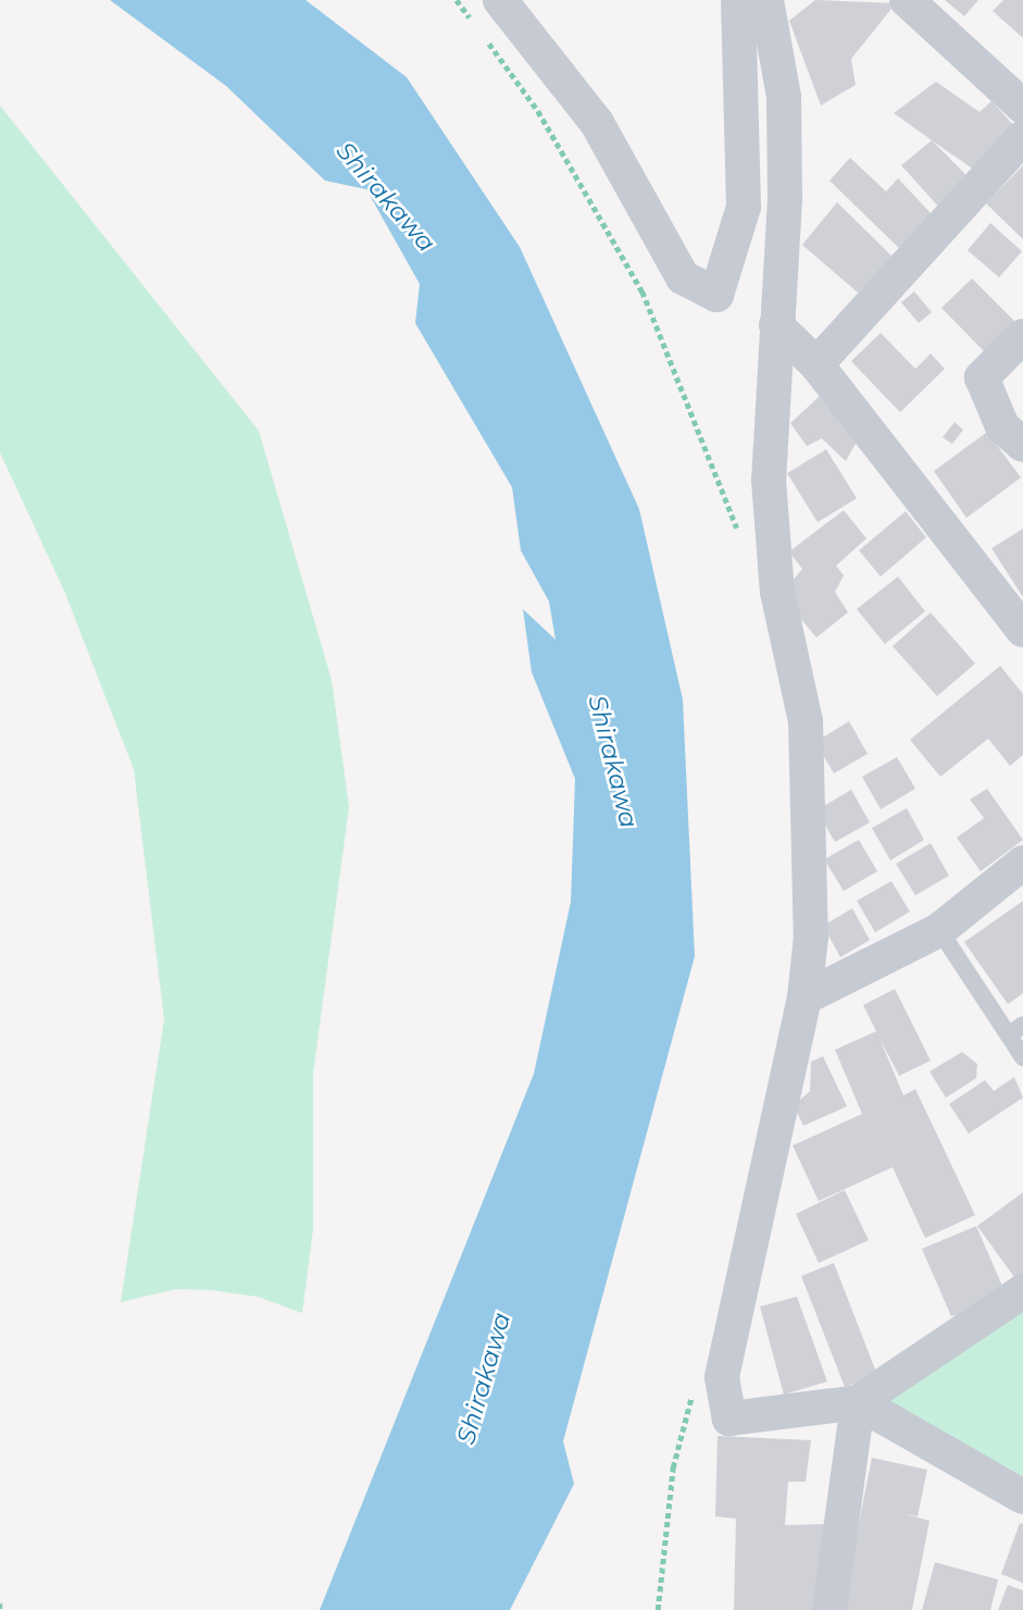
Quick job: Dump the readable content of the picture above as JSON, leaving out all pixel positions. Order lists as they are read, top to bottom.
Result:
{
  "water": ["Shirakawa"]
}
